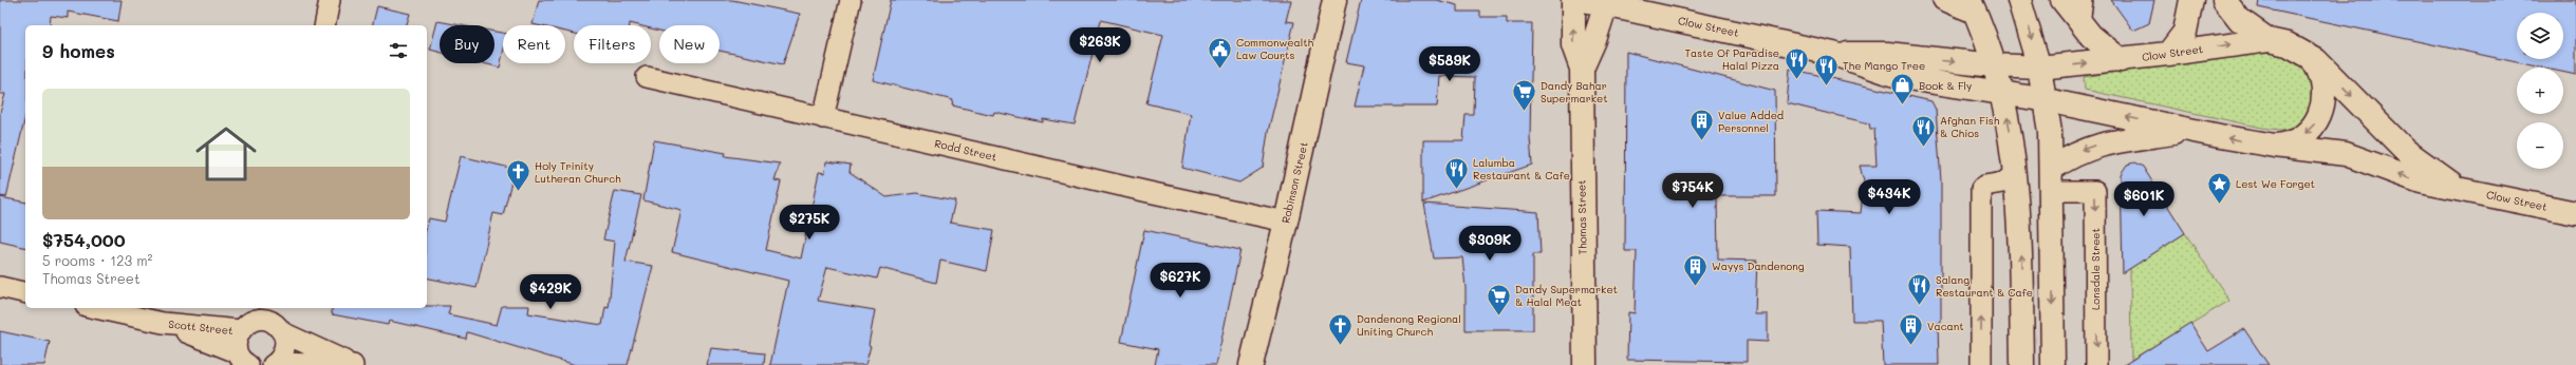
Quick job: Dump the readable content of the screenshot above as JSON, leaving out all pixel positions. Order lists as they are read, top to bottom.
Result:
{
  "streets": {
    "main road": ["Clow Street", "Robinson Street", "Thomas Street"],
    "street": ["Rodd Street", "Lonsdale Street", "Scott Street"]
  },
  "crossings": [
    ["Clow Street", "Thomas Street"],
    ["Rodd Street", "Robinson Street"]
  ],
  "one_way": ["Lonsdale Street"],
  "places": {
    "public building": ["Commonwealth Law Courts"],
    "restaurant": [
      "Taste Of Paradise Halal Pizza",
      "The Mango Tree",
      "Afghan Fish & Chios",
      "Lalumba Restaurant & Cafe",
      "Salang Restaurant & Cafe"
    ],
    "shop": ["Book & Fly"],
    "supermarket": ["Dandy Bahar Supermarket", "Dandy Supermarket & Halal Meat"],
    "building": ["Value Added Personnel", "Wayys Dandenong", "Vacant"],
    "church": ["Holy Trinity Lutheran Church", "Dandenong Regional Uniting Church"],
    "place": ["Lest We Forget"]
  },
  "page": {
    "map_buttons": ["+", "−"],
    "chip": [
      "Buy",
      "Rent",
      "Filters",
      "New"
    ],
    "heading": "9 homes",
    "price": [
      "$263K",
      "$589K",
      "$754K",
      "$434K",
      "$601K",
      "$275K",
      "$309K",
      "$627K",
      "$429K"
    ],
    "list": [
      {
        "name": "$754,000",
        "note": "5 rooms · 123 m² · Thomas Street"
      }
    ]
  }
}
